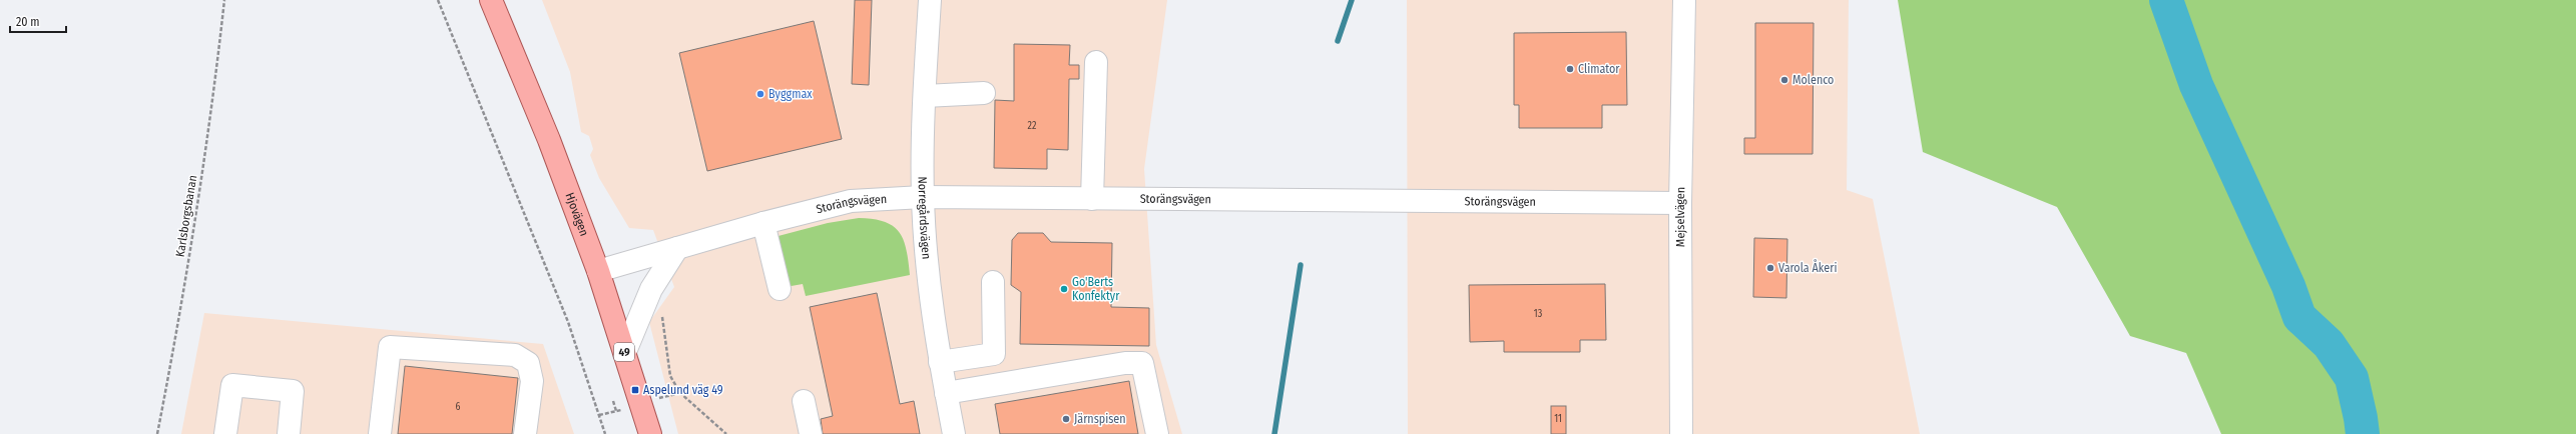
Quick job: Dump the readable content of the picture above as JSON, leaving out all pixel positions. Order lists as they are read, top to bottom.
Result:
{
  "streets": {
    "main road": ["Hjovägen", "49"],
    "street": ["Storängsvägen", "Mejselvägen", "Norregårdsvägen"],
    "path": ["Karlsborgsbanan"]
  },
  "crossings": [
    ["Storängsvägen", "Hjovägen"],
    ["Storängsvägen", "Mejselvägen"],
    ["Storängsvägen", "Norregårdsvägen"]
  ],
  "places": {
    "other": [
      "Climator",
      "Molenco",
      "Byggmax",
      "Varola Åkeri",
      "Go'Berts Konfektyr",
      "Järnspisen"
    ],
    "transit": ["Aspelund väg 49"]
  },
  "house_numbers": [
    "22",
    "13",
    "6",
    "11"
  ],
  "scale_bar": "20 m"
}
